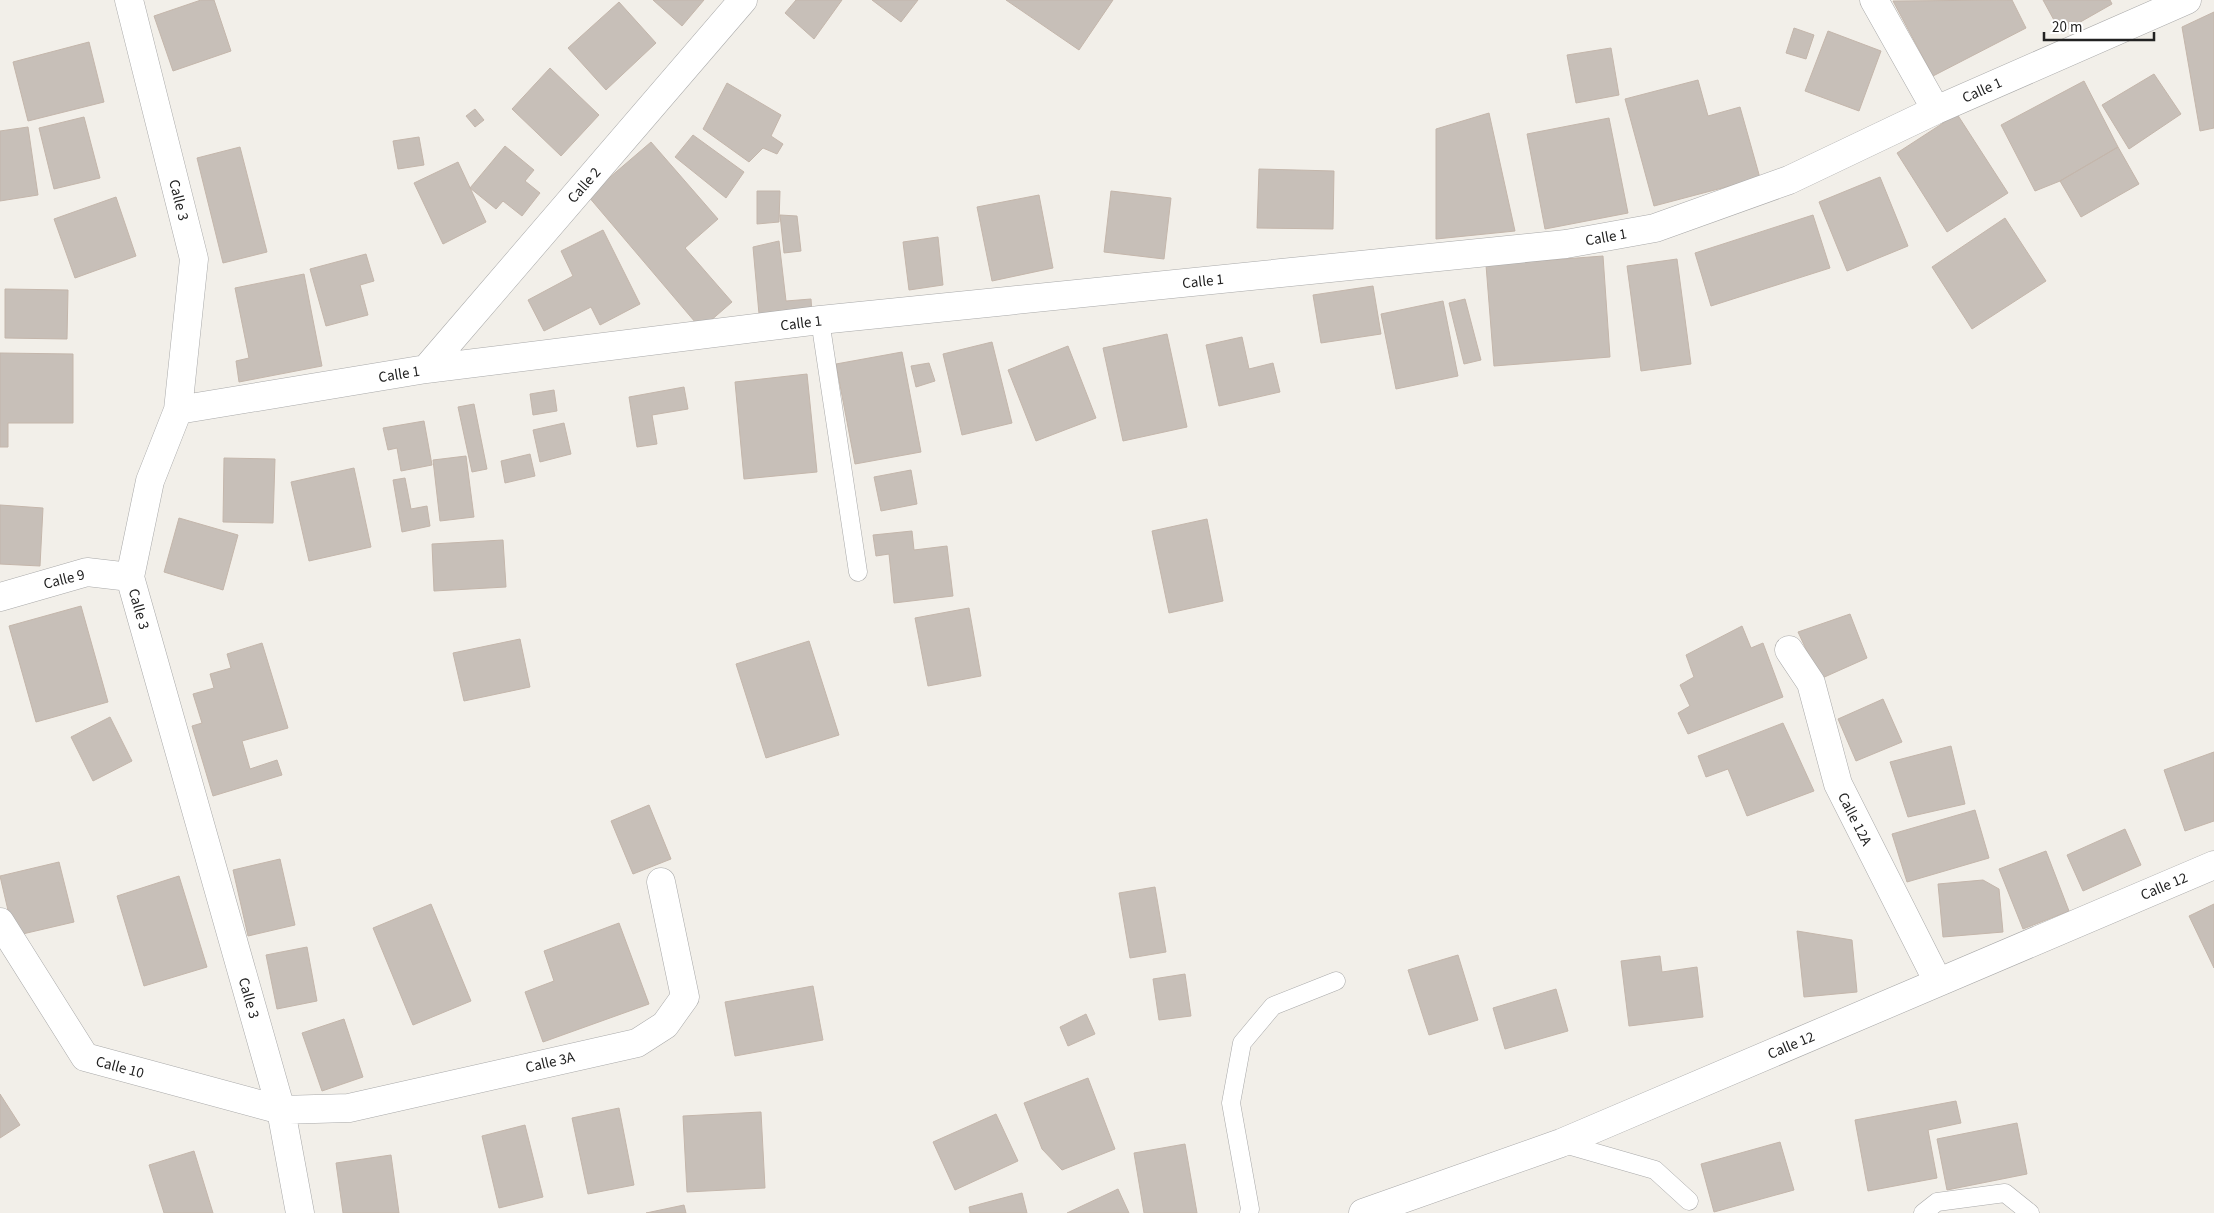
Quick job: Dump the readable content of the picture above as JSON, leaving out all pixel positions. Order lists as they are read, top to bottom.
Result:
{
  "streets": {
    "street": [
      "Calle 1",
      "Calle 2",
      "Calle 3",
      "Calle 9",
      "Calle 12A",
      "Calle 12",
      "Calle 3A",
      "Calle 10"
    ]
  },
  "crossings": [
    ["Calle 1", "Calle 2"],
    ["Calle 1", "Calle 3"],
    ["Calle 3", "Calle 9"],
    ["Calle 3", "Calle 3A"],
    ["Calle 3", "Calle 10"],
    ["Calle 12A", "Calle 12"],
    ["Calle 3A", "Calle 10"]
  ],
  "scale_bar": "20 m"
}
